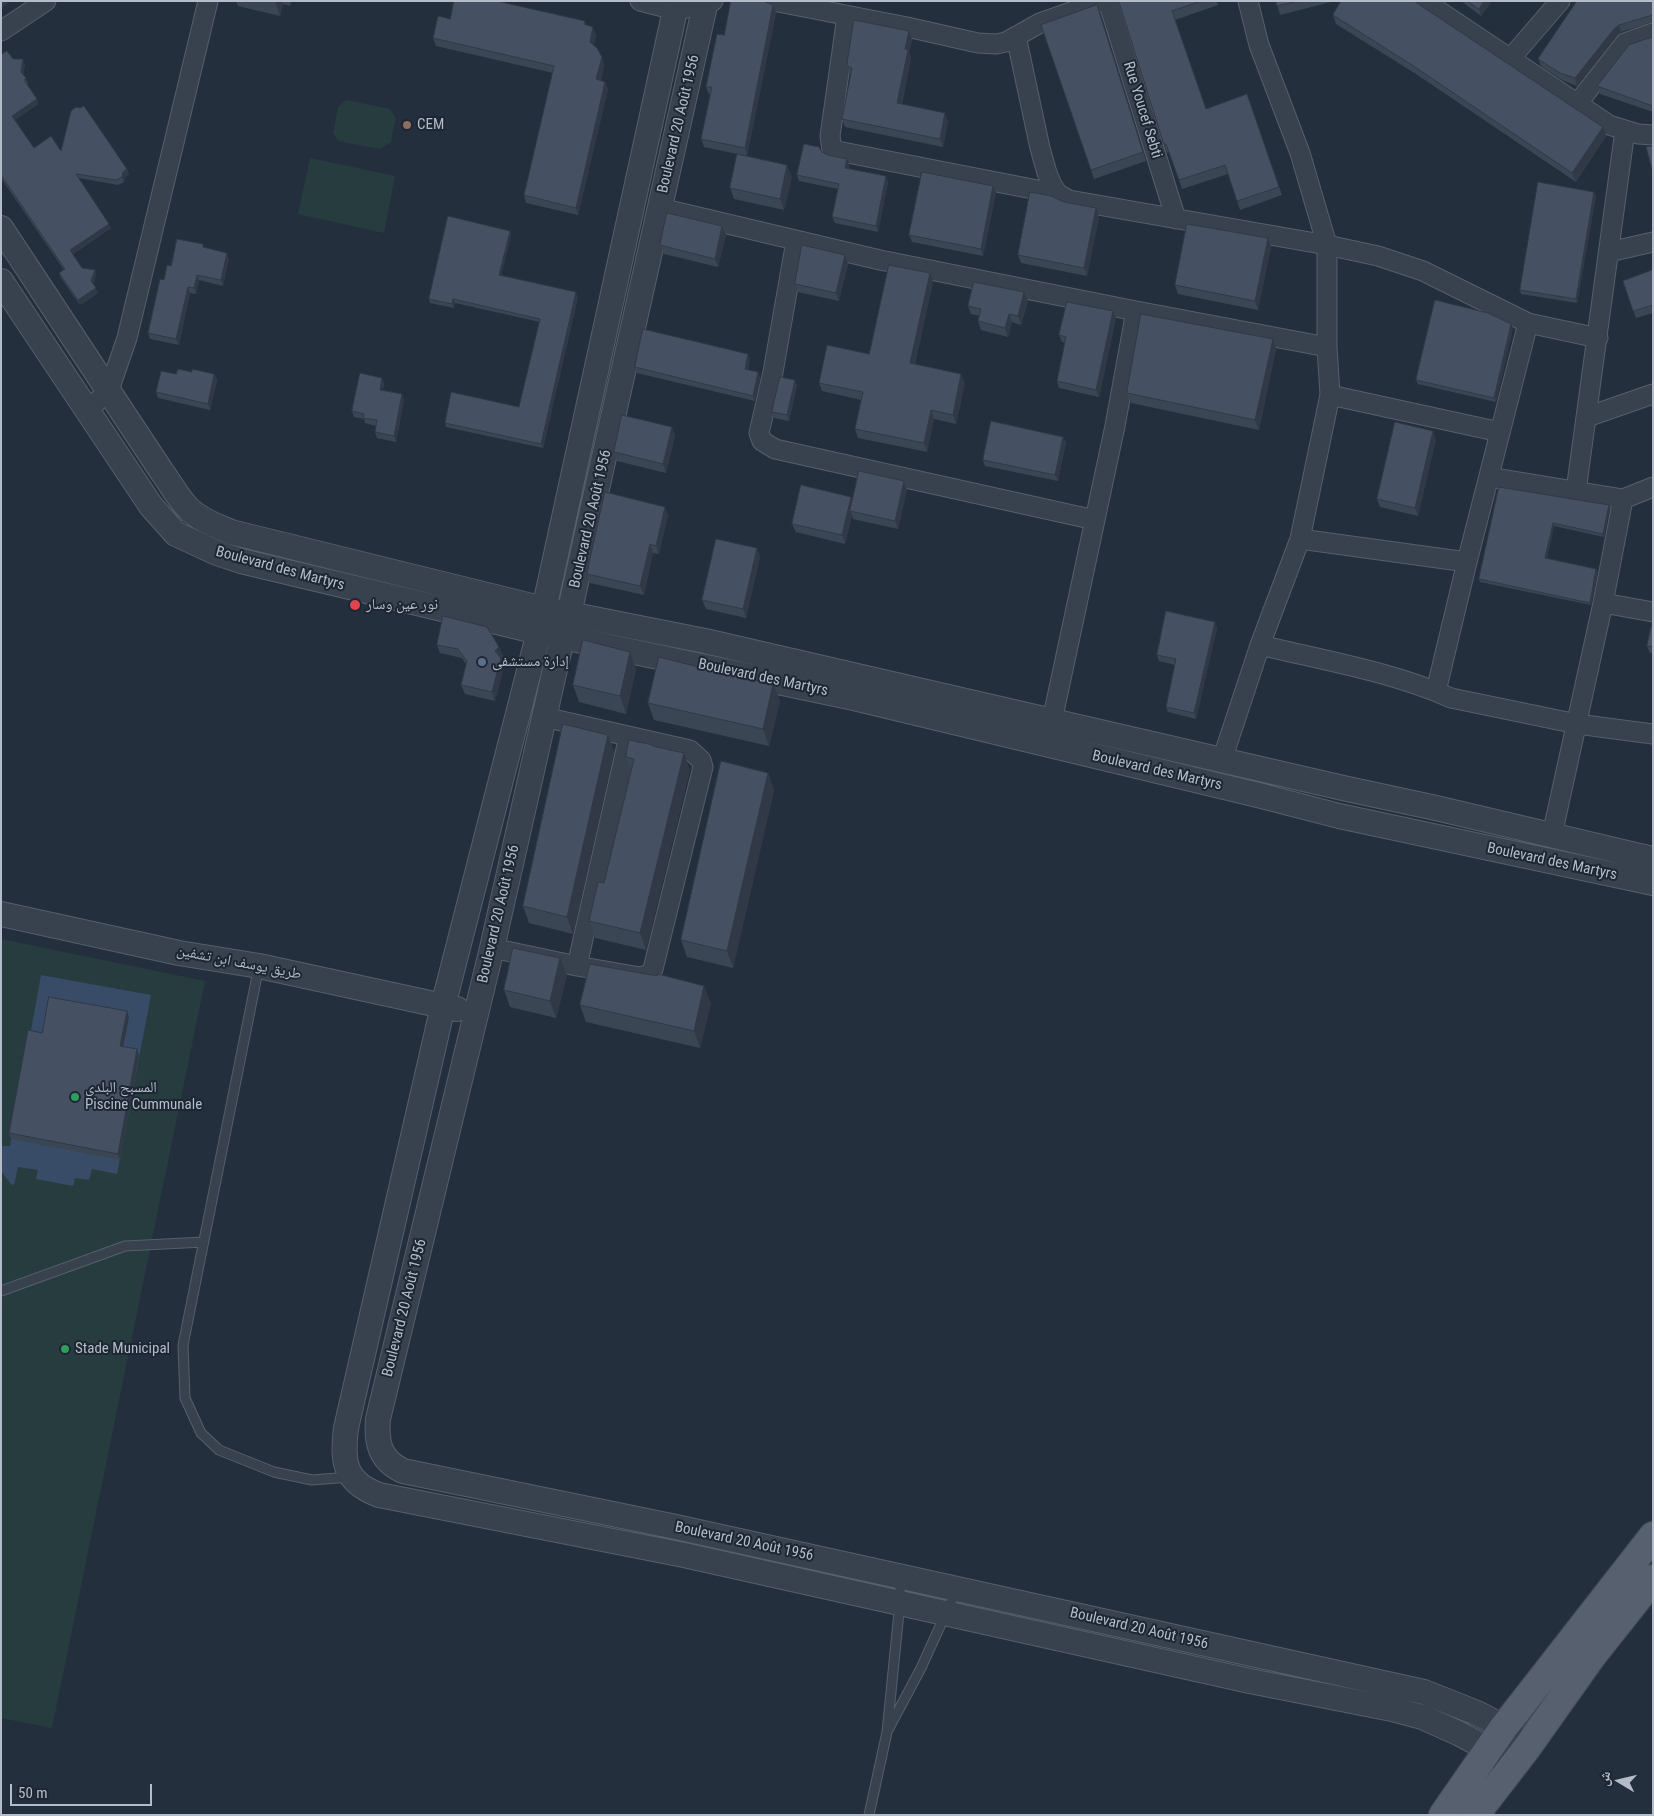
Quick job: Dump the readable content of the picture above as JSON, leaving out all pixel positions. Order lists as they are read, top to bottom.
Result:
{
  "streets": {
    "street": [
      "Rue Youcef Sebti",
      "Boulevard 20 Août 1956",
      "Boulevard des Martyrs",
      "طريق يوسف ابن تشفين"
    ]
  },
  "crossings": [
    ["Boulevard 20 Août 1956", "Boulevard des Martyrs"],
    ["Boulevard 20 Août 1956", "طريق يوسف ابن تشفين"]
  ],
  "places": [
    "CEM",
    "نور عين وسار",
    "إدارة مستشفى",
    "المسبح البلدي Piscine Cummunale",
    "Stade Municipal"
  ],
  "scale_bar": "50 m",
  "north": "left"
}
